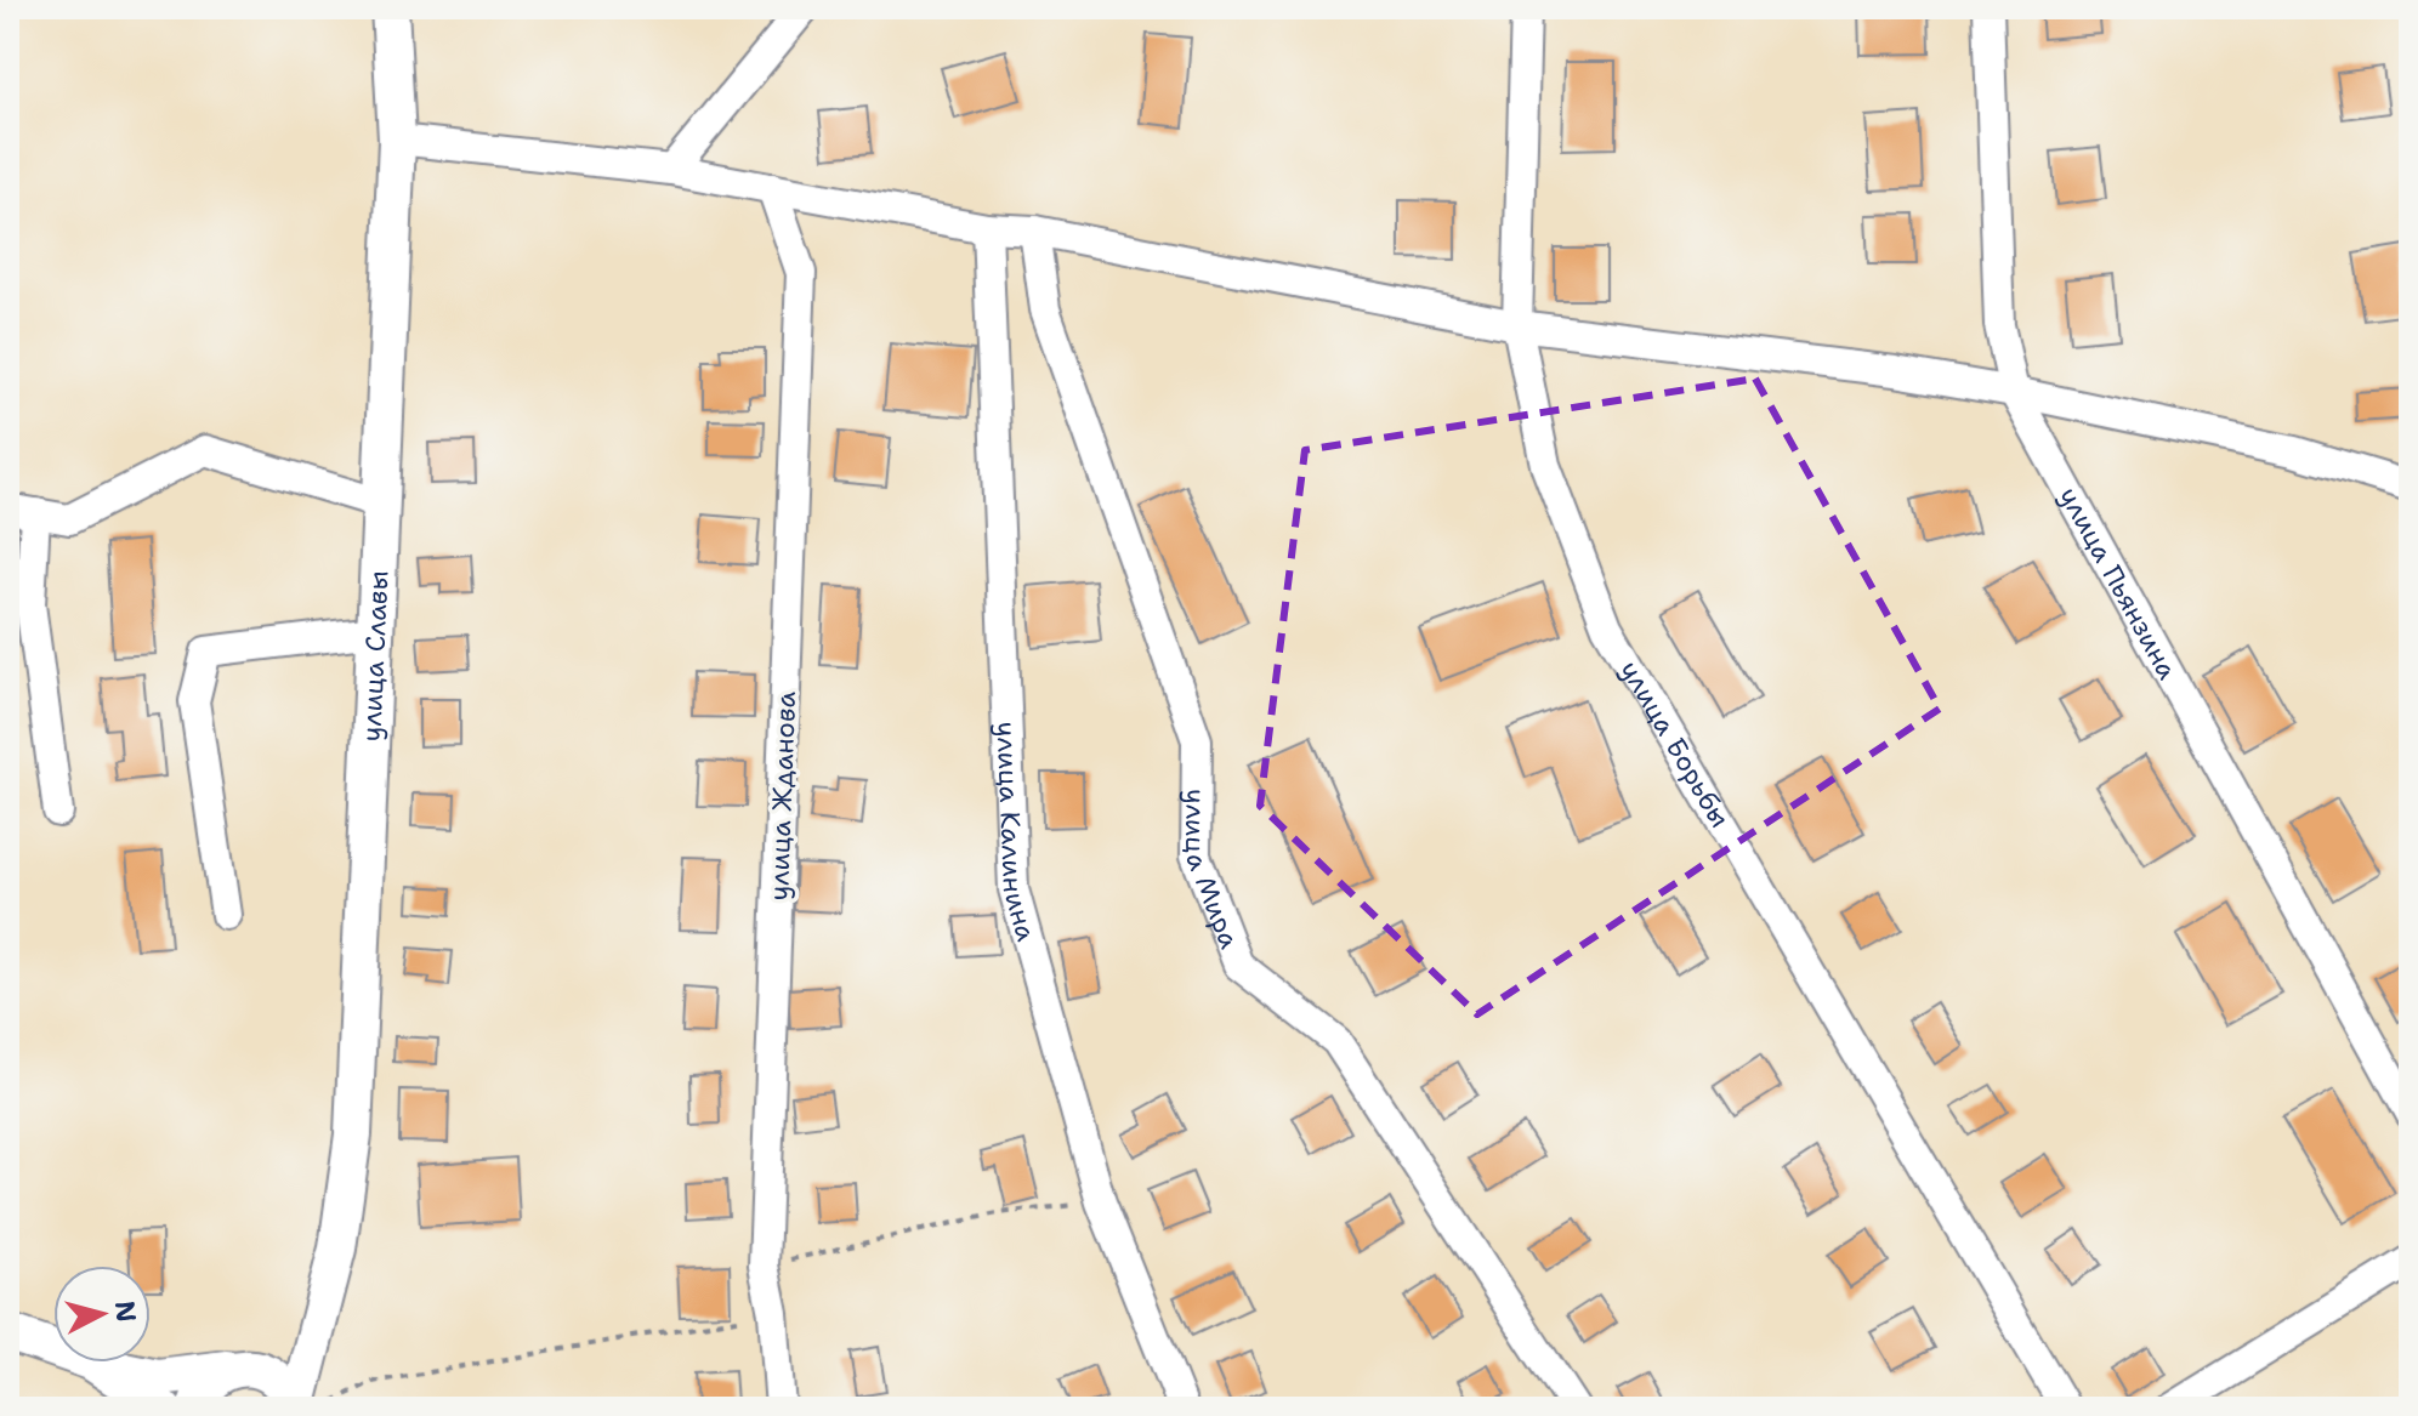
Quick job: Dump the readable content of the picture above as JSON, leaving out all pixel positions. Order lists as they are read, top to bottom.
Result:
{
  "streets": {
    "main road": ["улица Славы"],
    "street": [
      "улица Пьянзина",
      "улица Борьбы",
      "улица Жданова",
      "улица Калинина",
      "улица Мира"
    ]
  },
  "north": "right"
}
